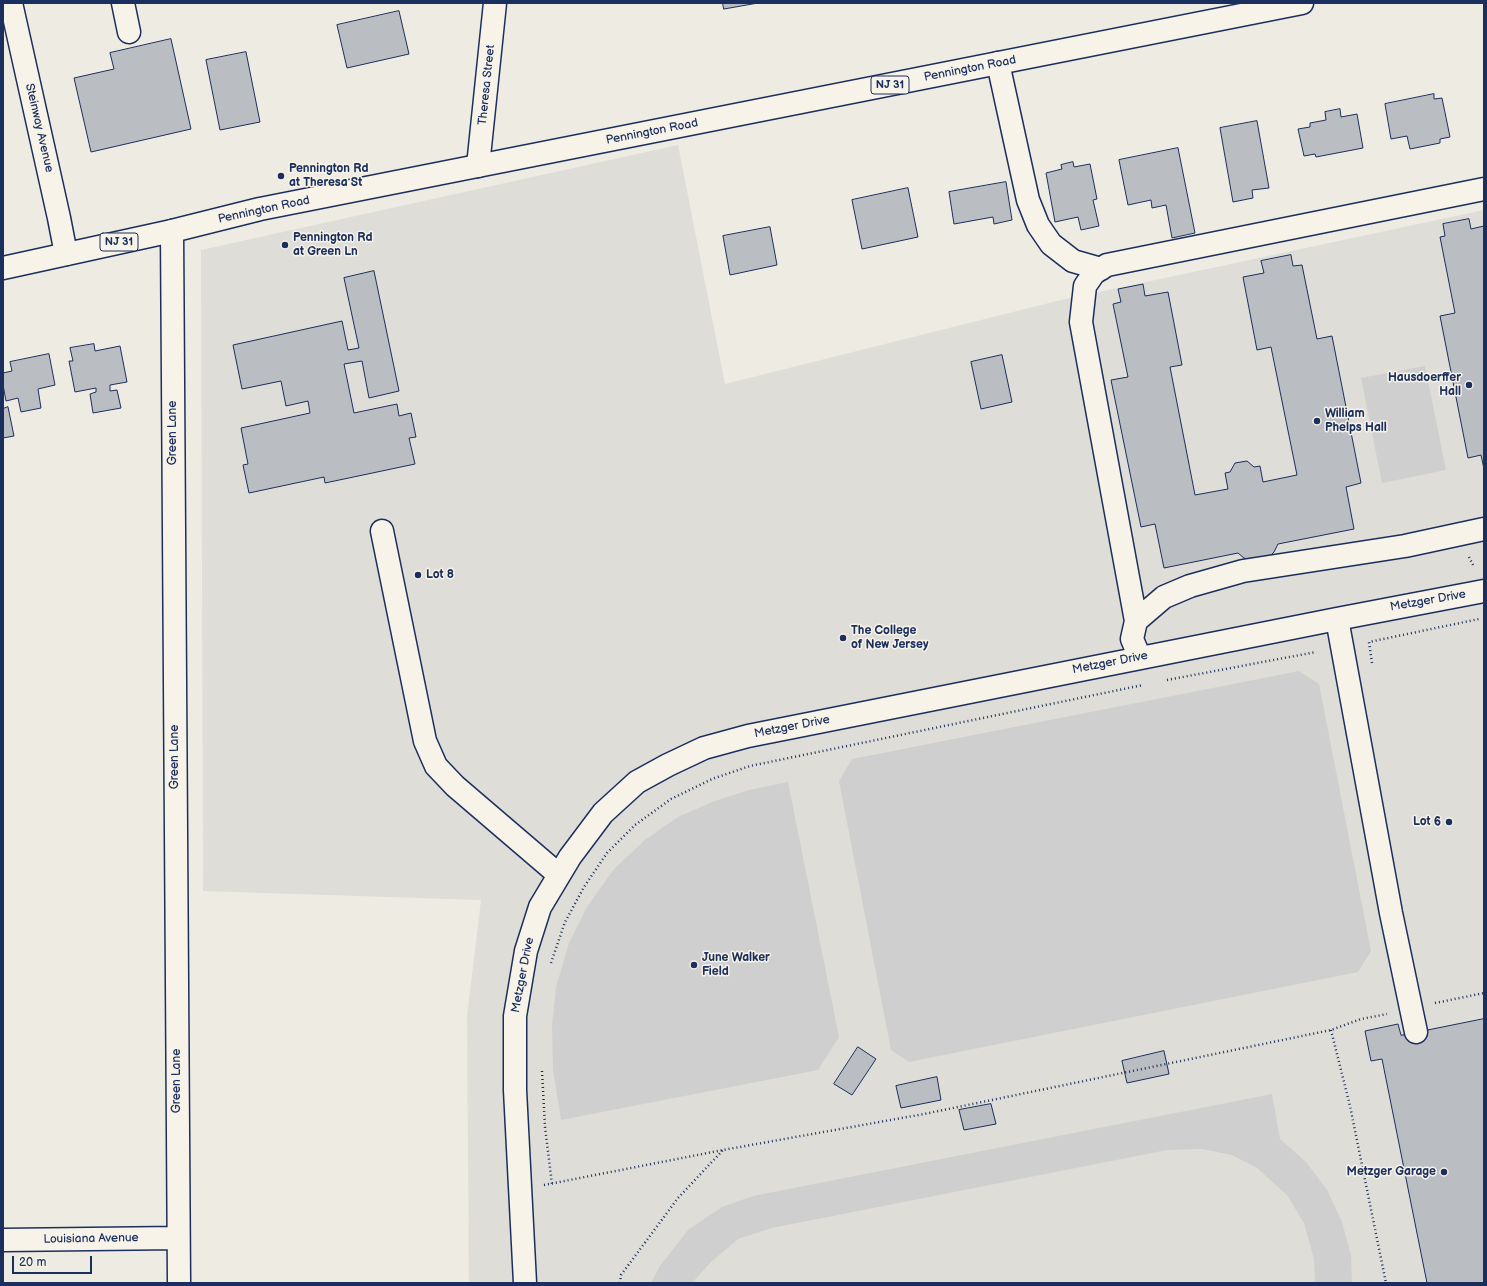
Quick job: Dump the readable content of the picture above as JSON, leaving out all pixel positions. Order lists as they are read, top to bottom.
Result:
{
  "streets": {
    "street": [
      "Pennington Road",
      "Theresa Street",
      "NJ 31",
      "Steinway Avenue",
      "Green Lane",
      "Metzger Drive",
      "Louisiana Avenue"
    ]
  },
  "crossings": [
    ["Pennington Road", "Theresa Street"],
    ["Pennington Road", "Steinway Avenue"],
    ["Pennington Road", "Green Lane"],
    ["Green Lane", "Louisiana Avenue"]
  ],
  "places": [
    "Pennington Rd at Theresa St",
    "Pennington Rd at Green Ln",
    "Hausdoerffer Hall",
    "William Phelps Hall",
    "Lot 8",
    "The College of New Jersey",
    "Lot 6",
    "June Walker Field",
    "Metzger Garage"
  ],
  "scale_bar": "20 m"
}
